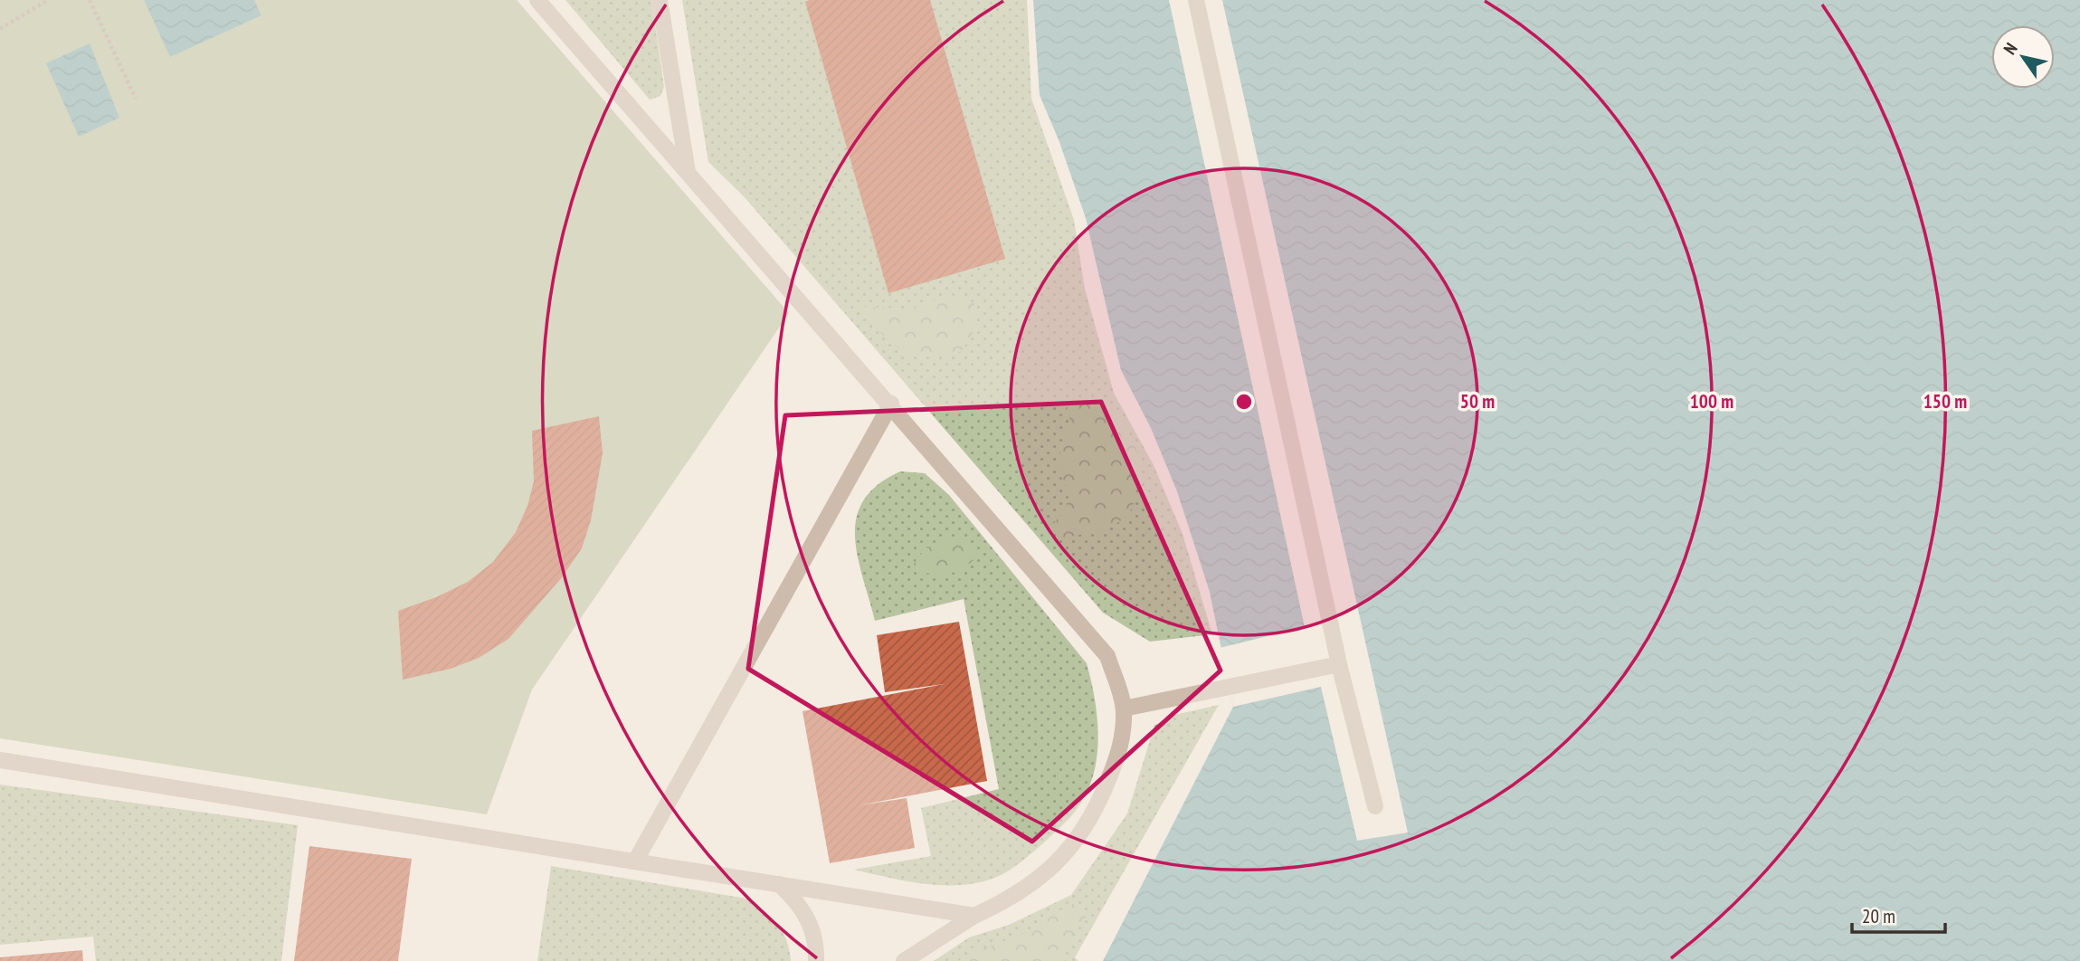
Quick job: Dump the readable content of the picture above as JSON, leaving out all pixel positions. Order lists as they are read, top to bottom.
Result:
{
  "scale_bar": "20 m",
  "north": "top left",
  "rings": ["50 m", "100 m", "150 m"]
}
